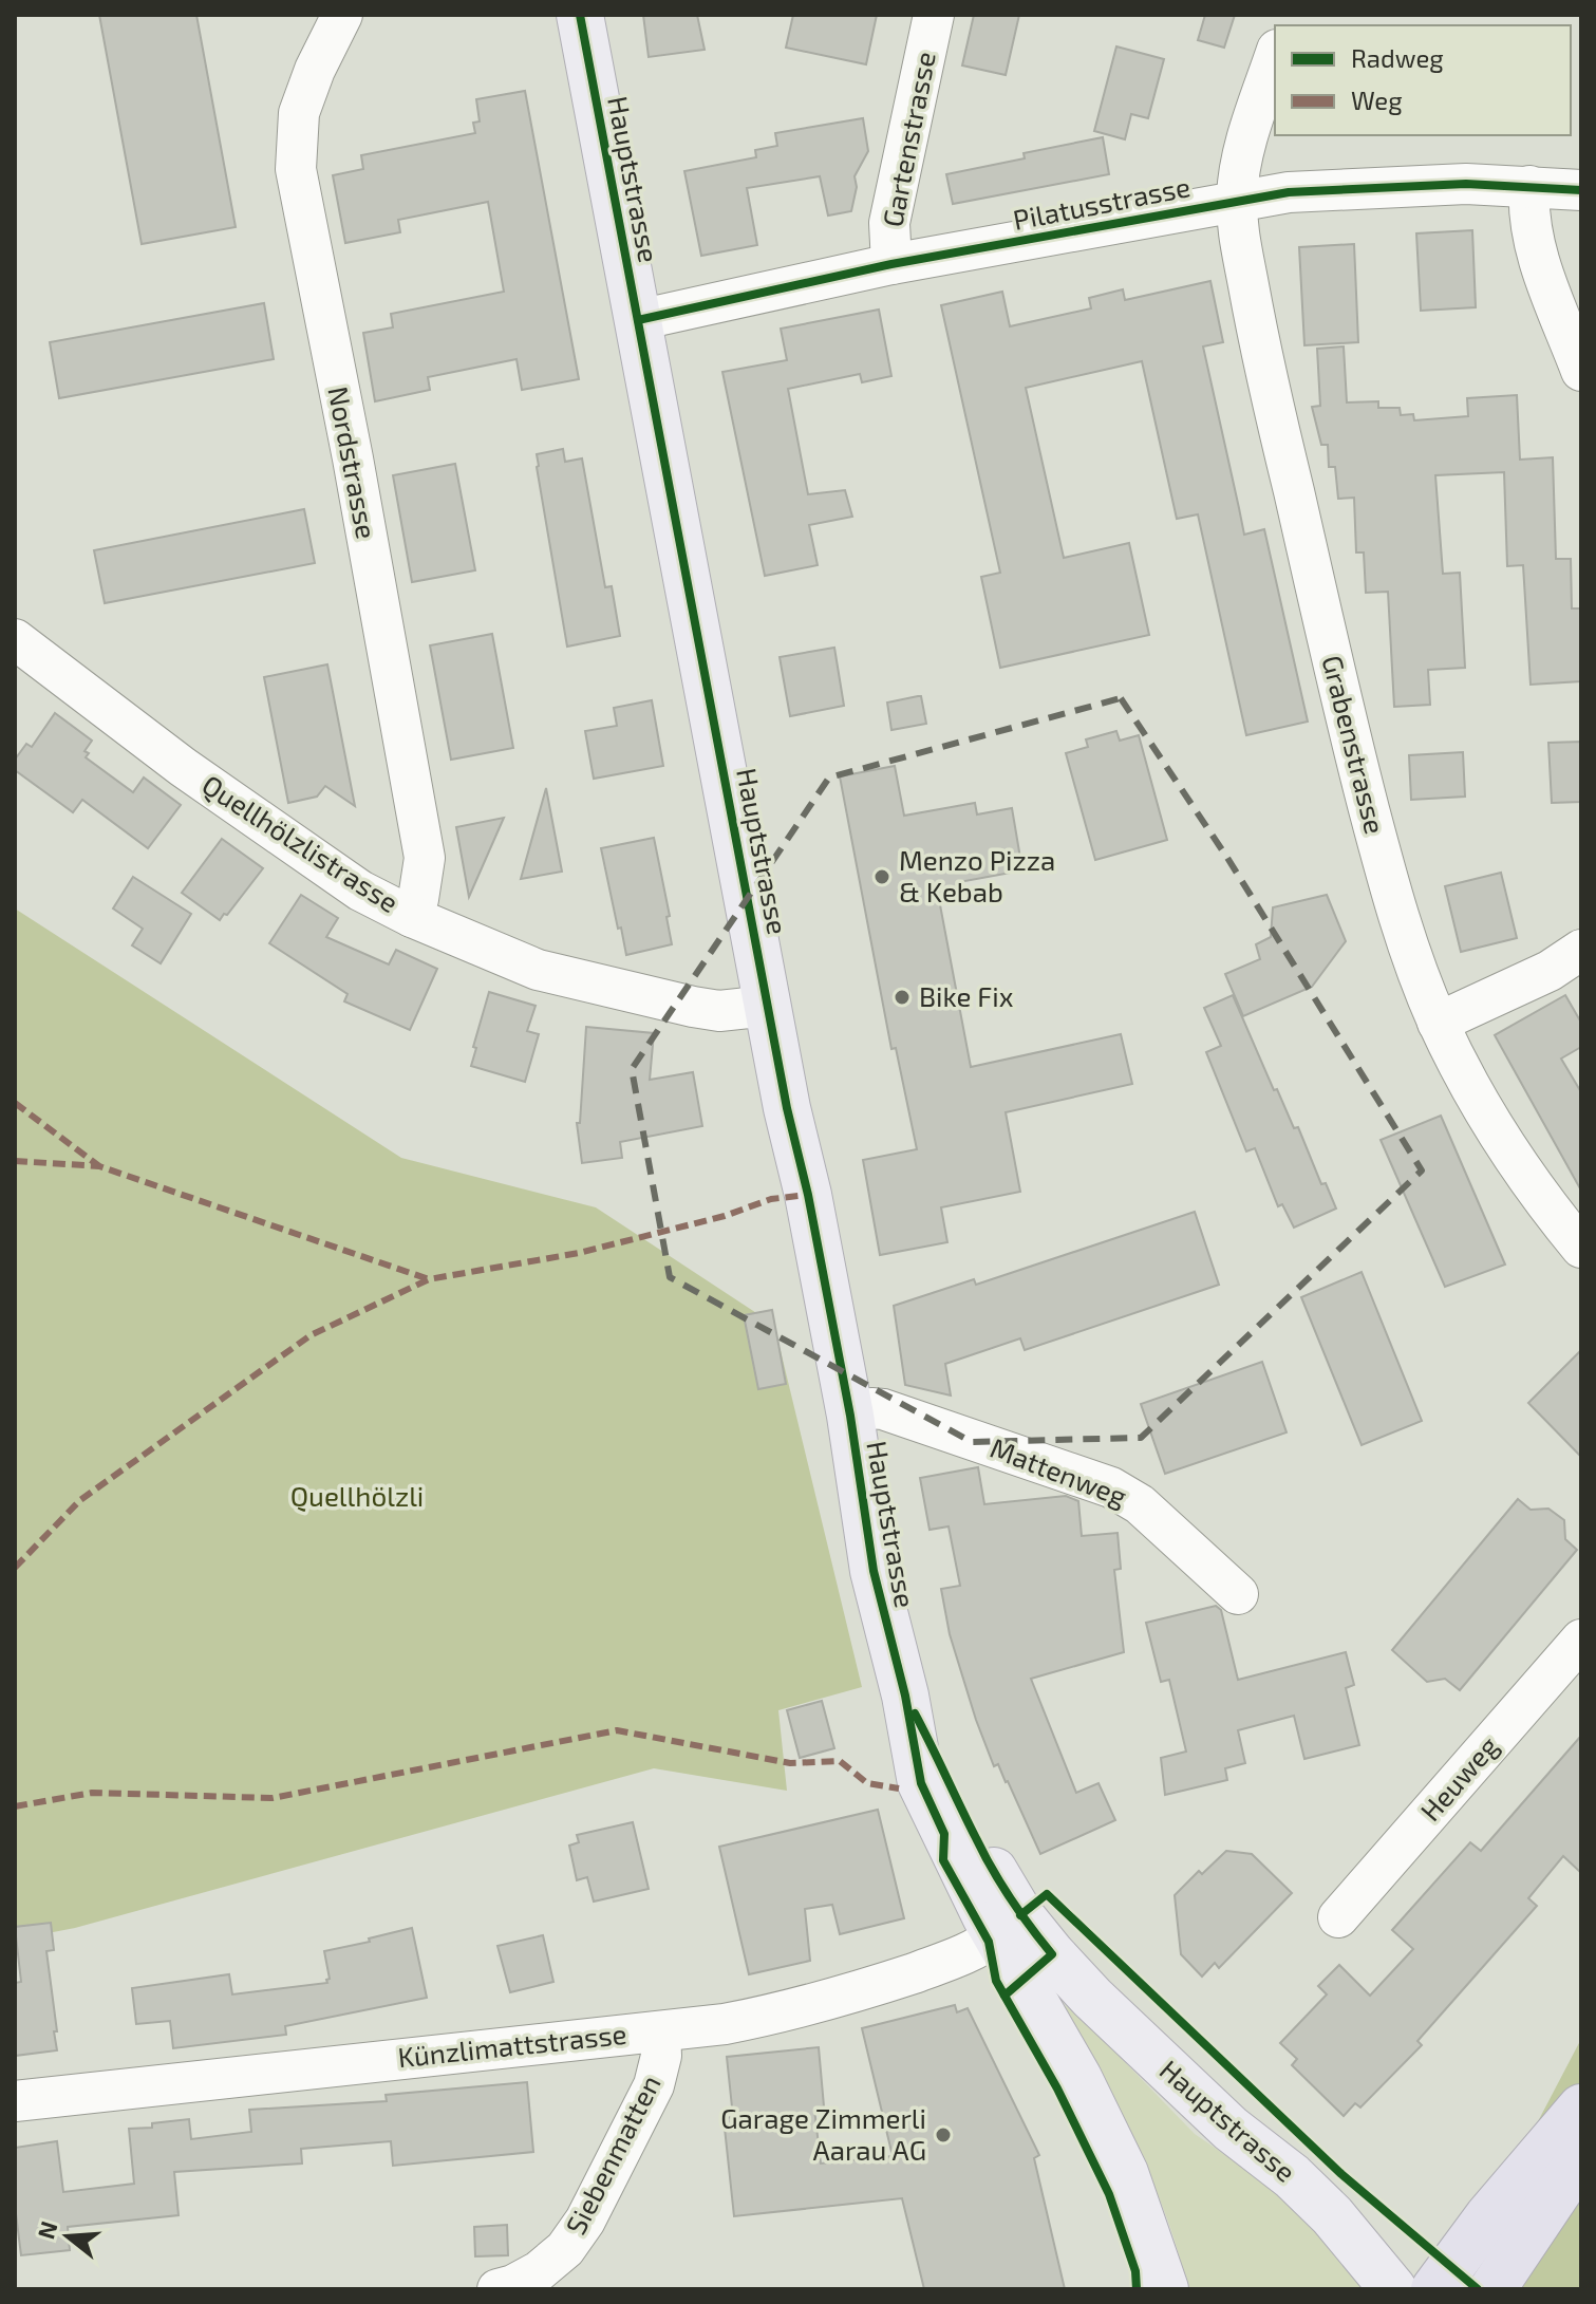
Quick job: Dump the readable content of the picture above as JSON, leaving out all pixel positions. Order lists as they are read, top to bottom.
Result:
{
  "streets": {
    "main road": ["Hauptstrasse"],
    "street": [
      "Gartenstrasse",
      "Pilatusstrasse",
      "Nordstrasse",
      "Grabenstrasse",
      "Quellhölzlistrasse",
      "Mattenweg",
      "Heuweg",
      "Künzlimattstrasse",
      "Siebenmatten"
    ]
  },
  "crossings": [
    ["Gartenstrasse", "Pilatusstrasse"],
    ["Hauptstrasse", "Pilatusstrasse"],
    ["Hauptstrasse", "Quellhölzlistrasse"],
    ["Hauptstrasse", "Mattenweg"],
    ["Hauptstrasse", "Künzlimattstrasse"],
    ["Pilatusstrasse", "Grabenstrasse"],
    ["Nordstrasse", "Quellhölzlistrasse"],
    ["Künzlimattstrasse", "Siebenmatten"]
  ],
  "parks": ["Quellhölzli"],
  "places": ["Menzo Pizza & Kebab", "Bike Fix", "Garage Zimmerli Aarau AG"],
  "legend": ["Radweg", "Weg"],
  "north": "left"
}
